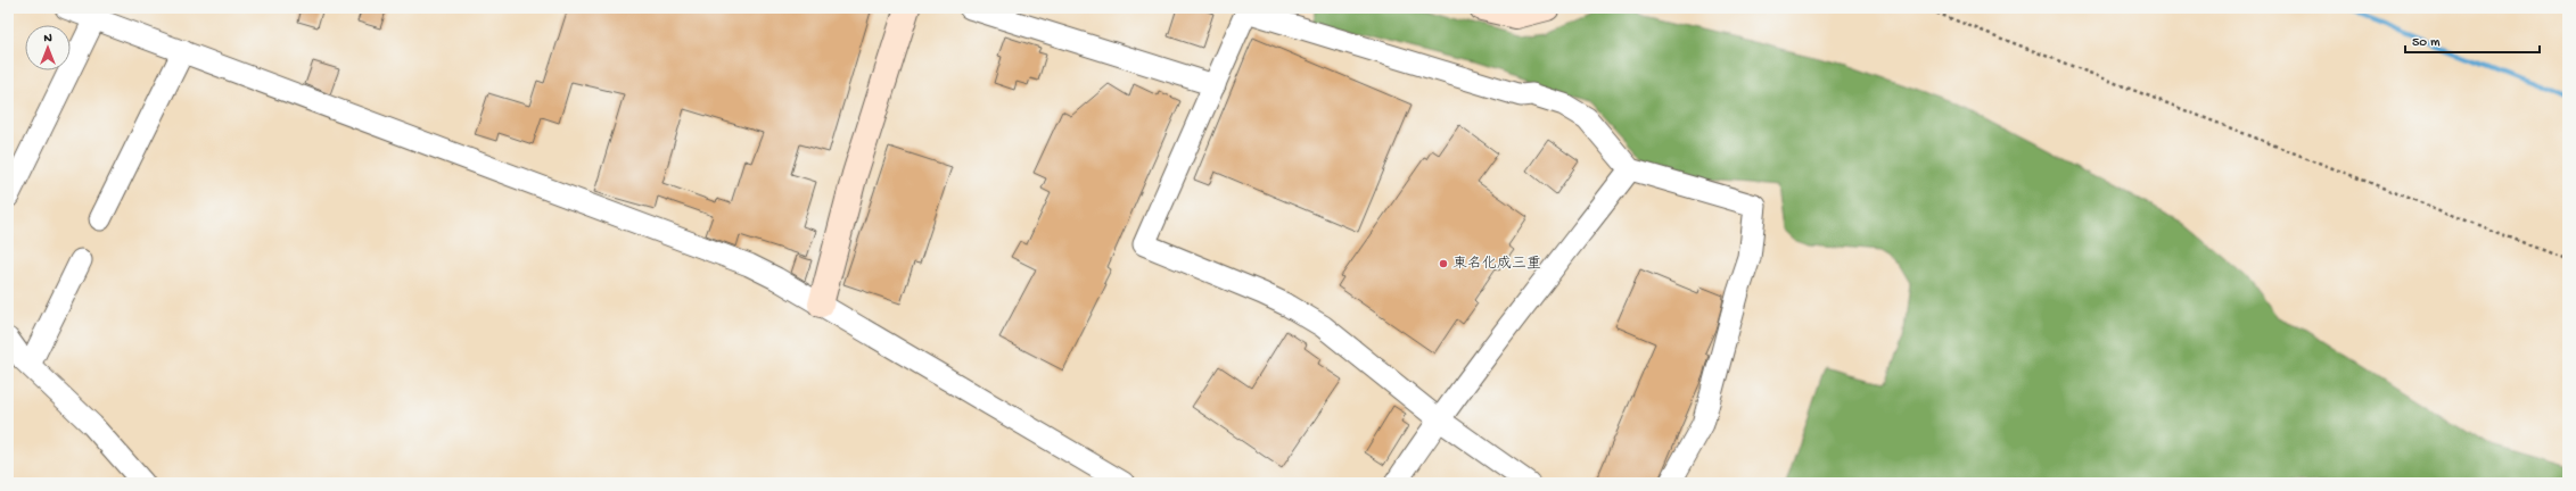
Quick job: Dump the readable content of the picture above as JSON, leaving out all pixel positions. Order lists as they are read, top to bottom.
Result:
{
  "places": ["東名化成三重"],
  "scale_bar": "50 m",
  "north": "top"
}
